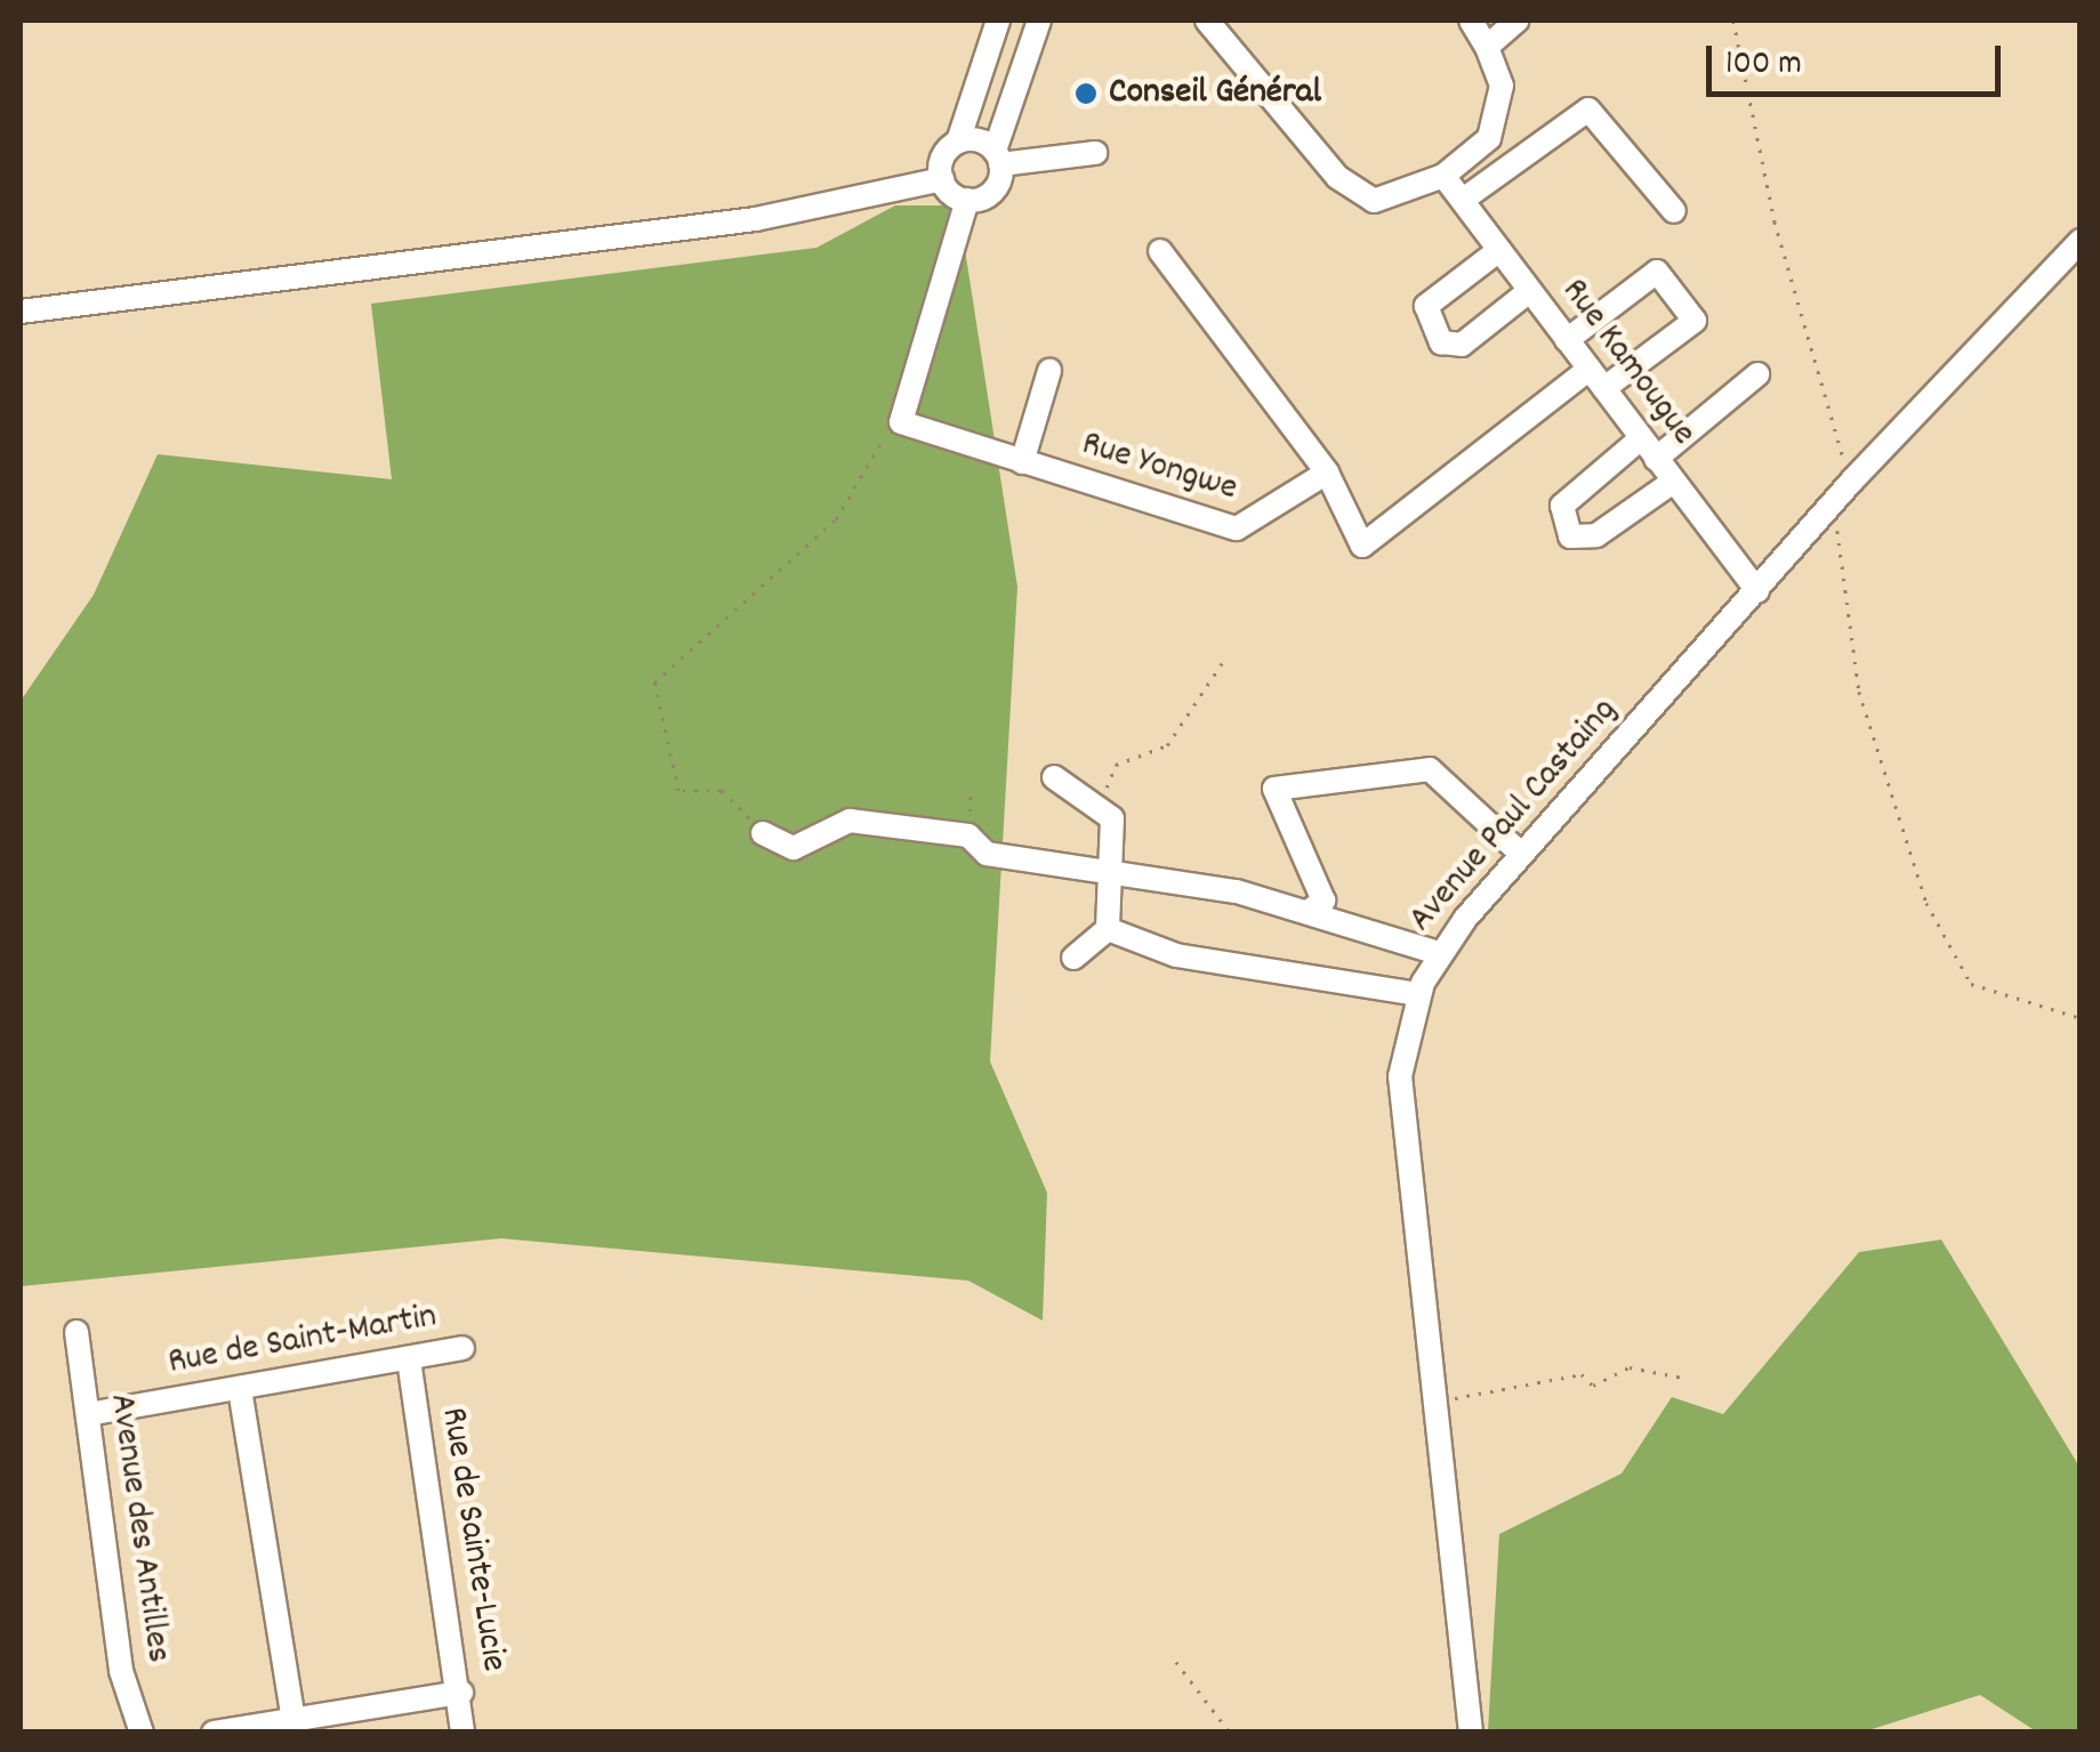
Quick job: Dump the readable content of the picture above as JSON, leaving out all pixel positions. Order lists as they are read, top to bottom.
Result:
{
  "streets": {
    "street": [
      "Rue Kamougue",
      "Rue Yongwe",
      "Avenue Paul Castaing",
      "Rue de Saint-Martin",
      "Avenue des Antilles",
      "Rue de Sainte-Lucie"
    ]
  },
  "crossings": [
    ["Rue Kamougue", "Avenue Paul Castaing"],
    ["Rue de Saint-Martin", "Avenue des Antilles"],
    ["Rue de Saint-Martin", "Rue de Sainte-Lucie"]
  ],
  "places": ["Conseil Général"],
  "scale_bar": "100 m"
}
